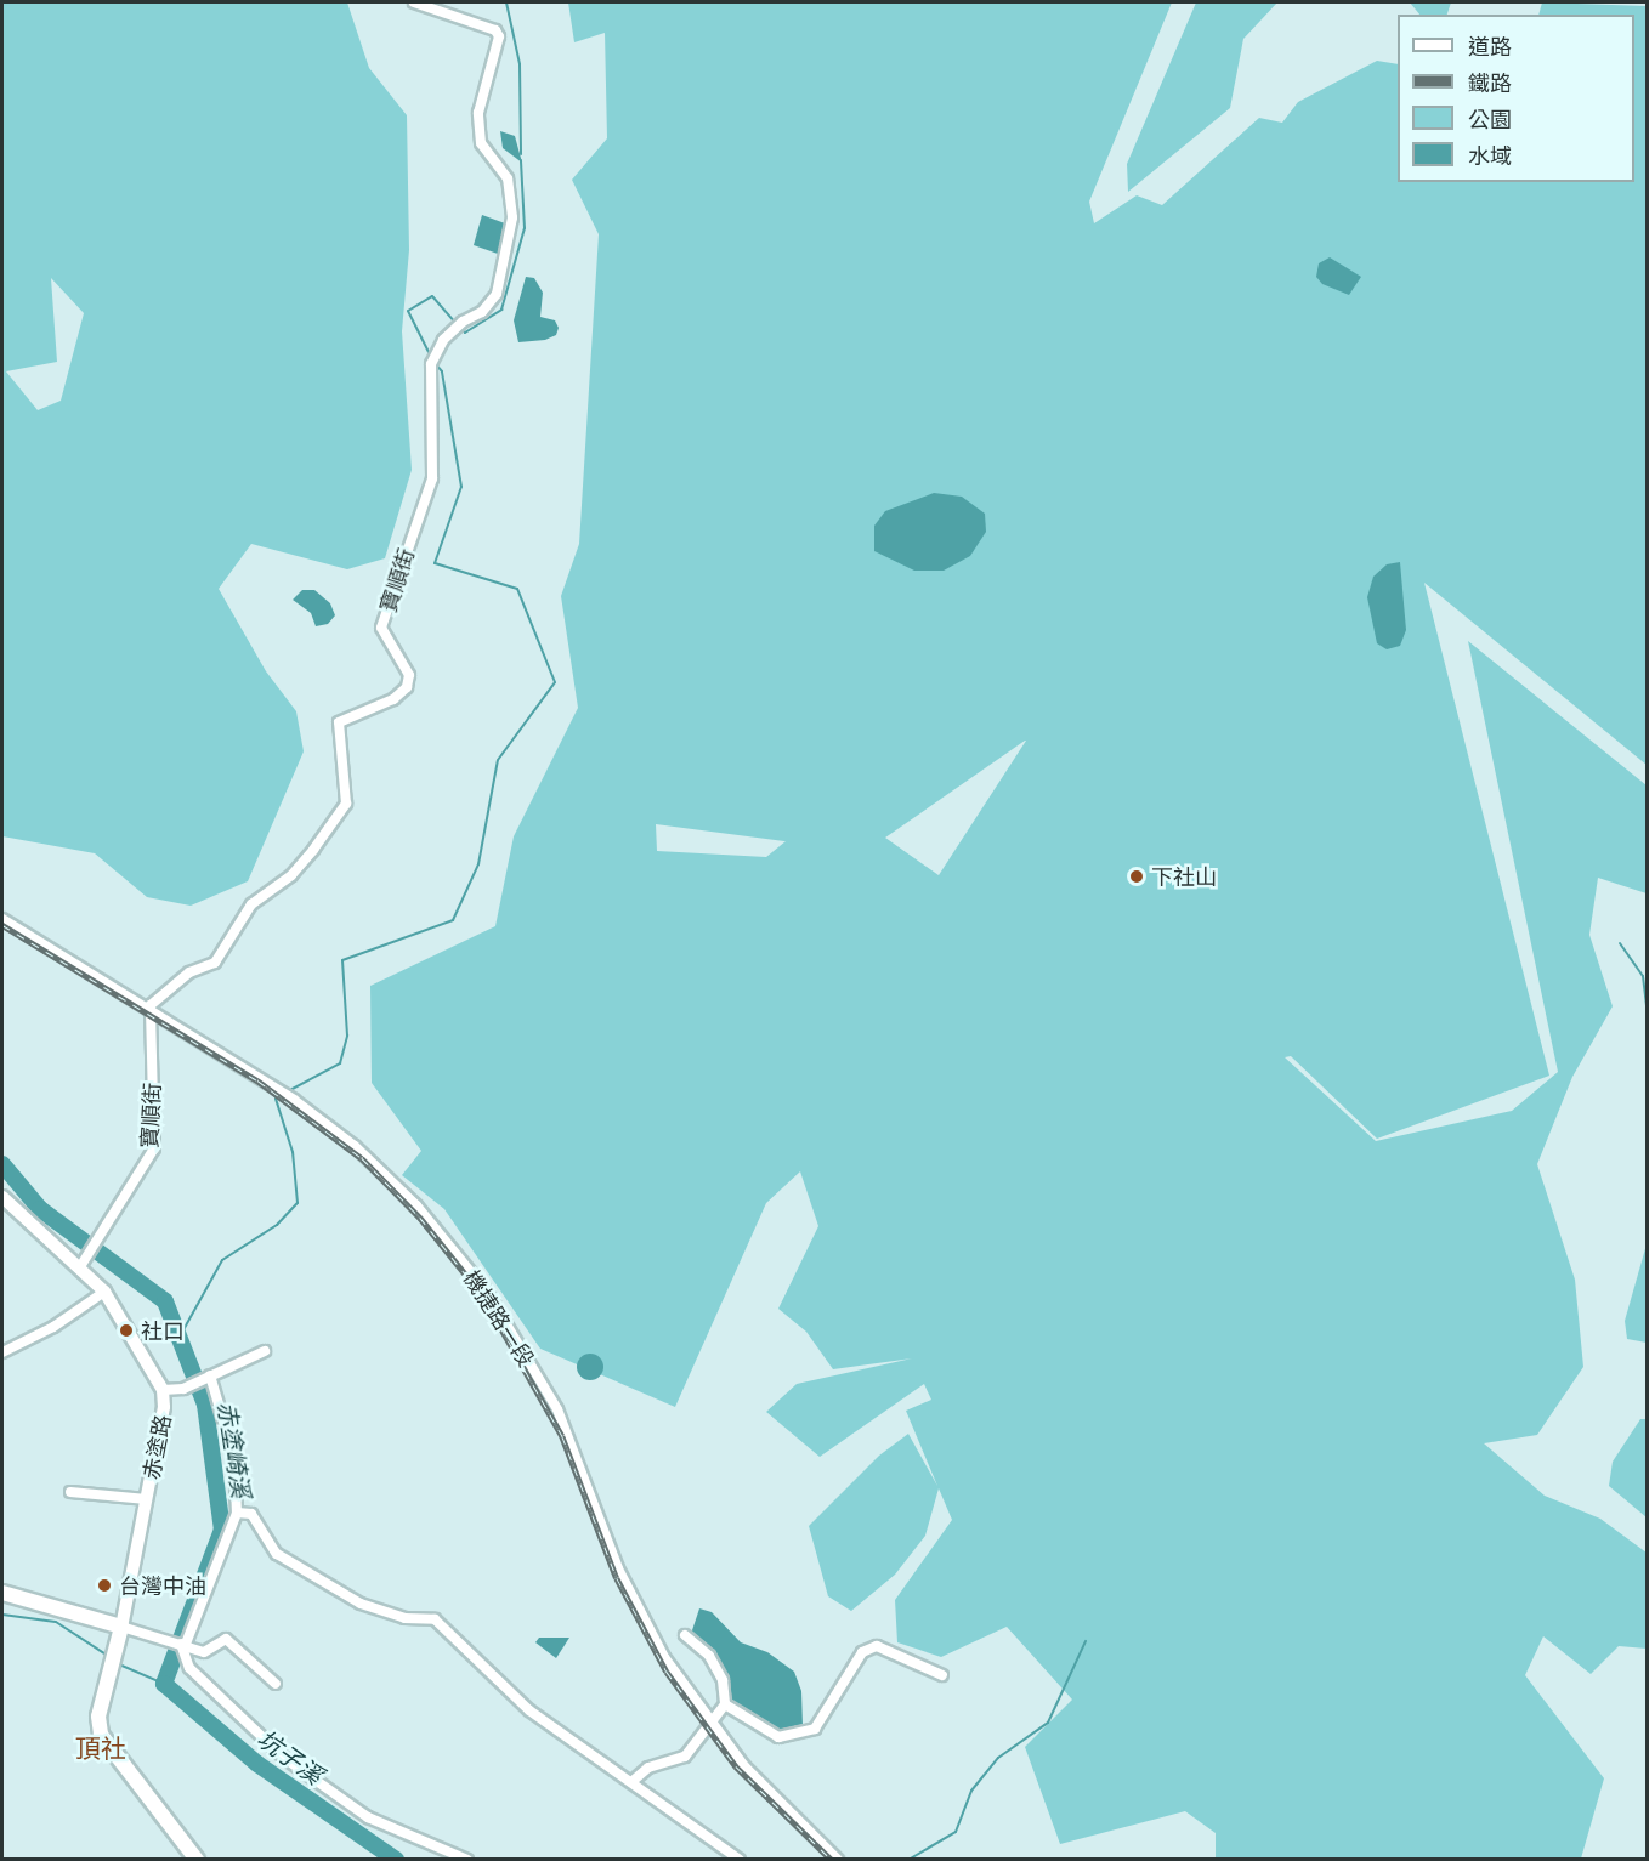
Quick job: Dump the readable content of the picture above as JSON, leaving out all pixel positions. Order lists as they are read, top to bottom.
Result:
{
  "streets": {
    "street": ["寶順街", "機捷路一段", "赤塗路"]
  },
  "crossings": [
    ["寶順街", "機捷路一段"],
    ["寶順街", "赤塗路"]
  ],
  "districts": ["頂社"],
  "water": ["赤塗崎溪", "坑子溪"],
  "places": ["下社山", "社口", "台灣中油"],
  "legend": [
    "道路",
    "鐵路",
    "公園",
    "水域"
  ]
}
